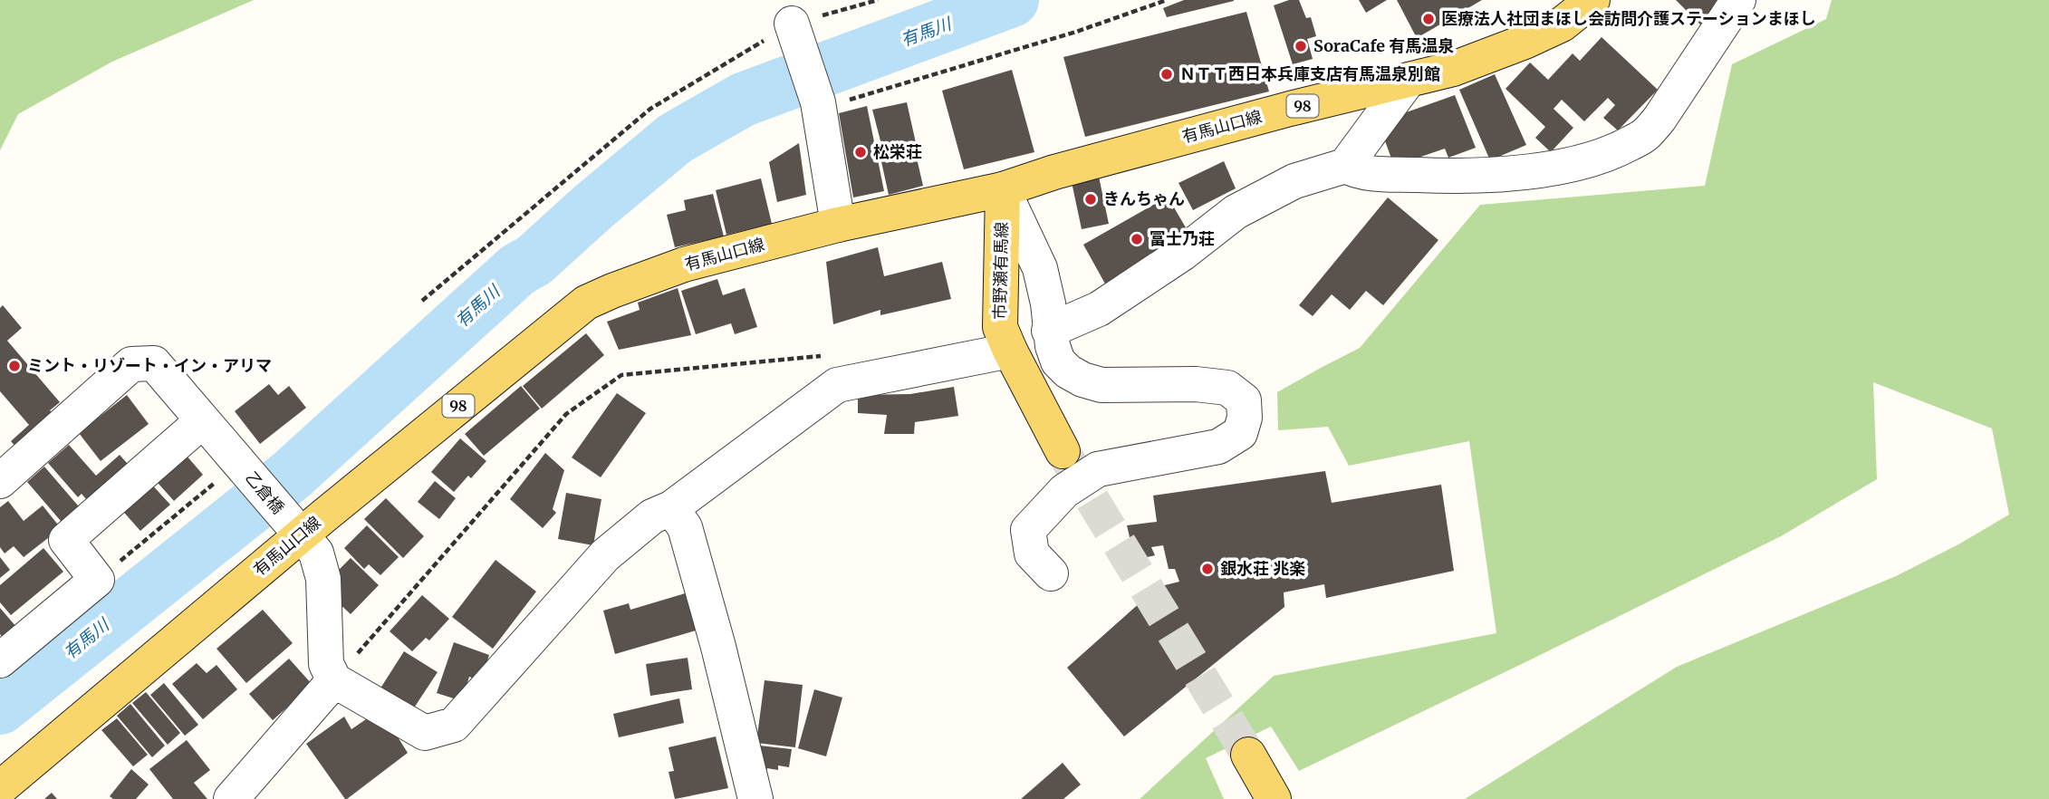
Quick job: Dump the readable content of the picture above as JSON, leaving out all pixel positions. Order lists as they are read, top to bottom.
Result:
{
  "streets": {
    "main road": ["98", "有馬山口線", "市野瀬有馬線"],
    "street": ["乙倉橋"]
  },
  "crossings": [
    ["有馬山口線", "市野瀬有馬線"],
    ["有馬山口線", "乙倉橋"]
  ],
  "water": ["有馬川"],
  "places": [
    "医療法人社団まほし会訪問介護ステーションまほし",
    "SoraCafe 有馬温泉",
    "ＮＴＴ西日本兵庫支店有馬温泉別館",
    "松栄荘",
    "きんちゃん",
    "冨士乃荘",
    "ミント・リゾート・イン・アリマ",
    "銀水荘 兆楽"
  ]
}
